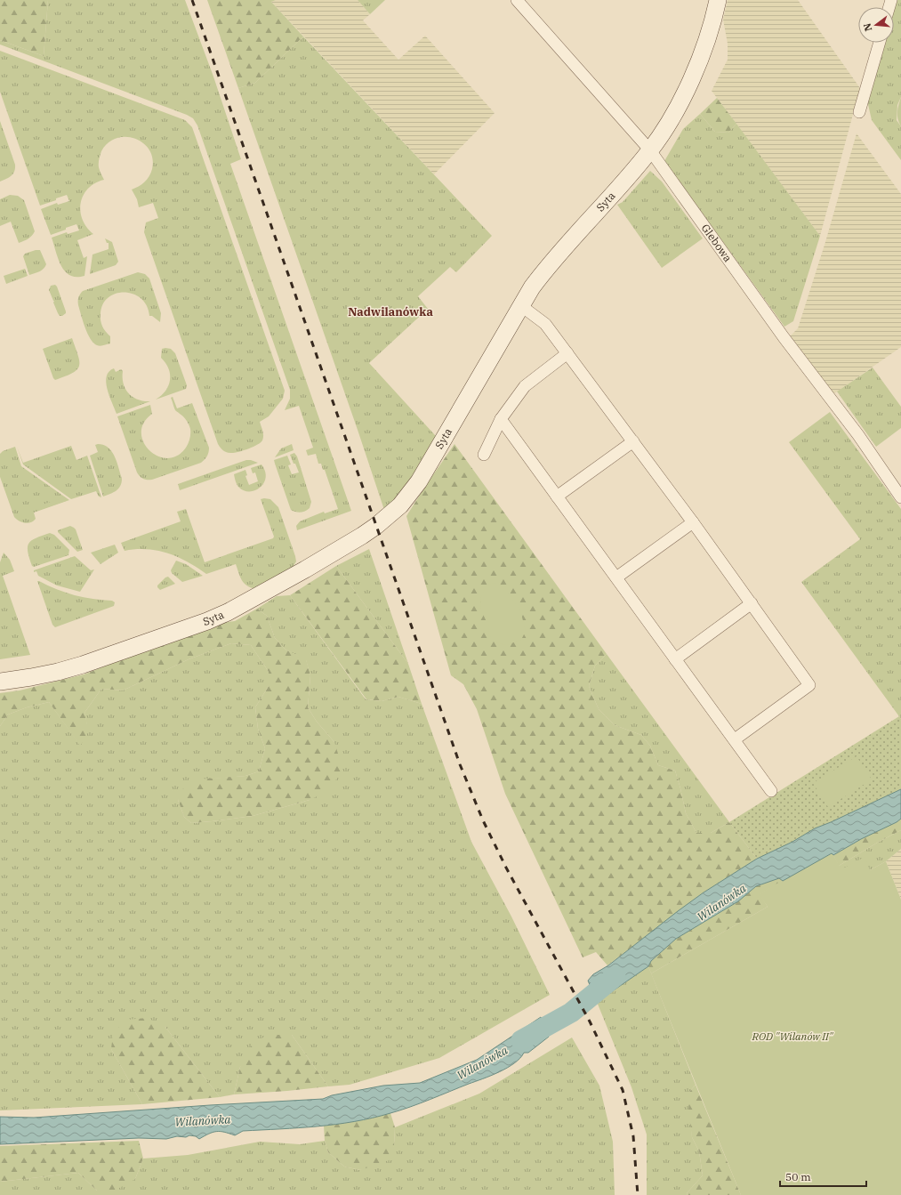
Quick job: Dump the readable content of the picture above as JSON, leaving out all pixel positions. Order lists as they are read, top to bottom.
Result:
{
  "streets": {
    "street": ["Syta", "Glebowa"]
  },
  "crossings": [
    ["Syta", "Glebowa"]
  ],
  "districts": ["Nadwilanówka"],
  "water": ["Wilanówka"],
  "parks": ["ROD \"Wilanów II\""],
  "scale_bar": "50 m",
  "north": "left"
}
